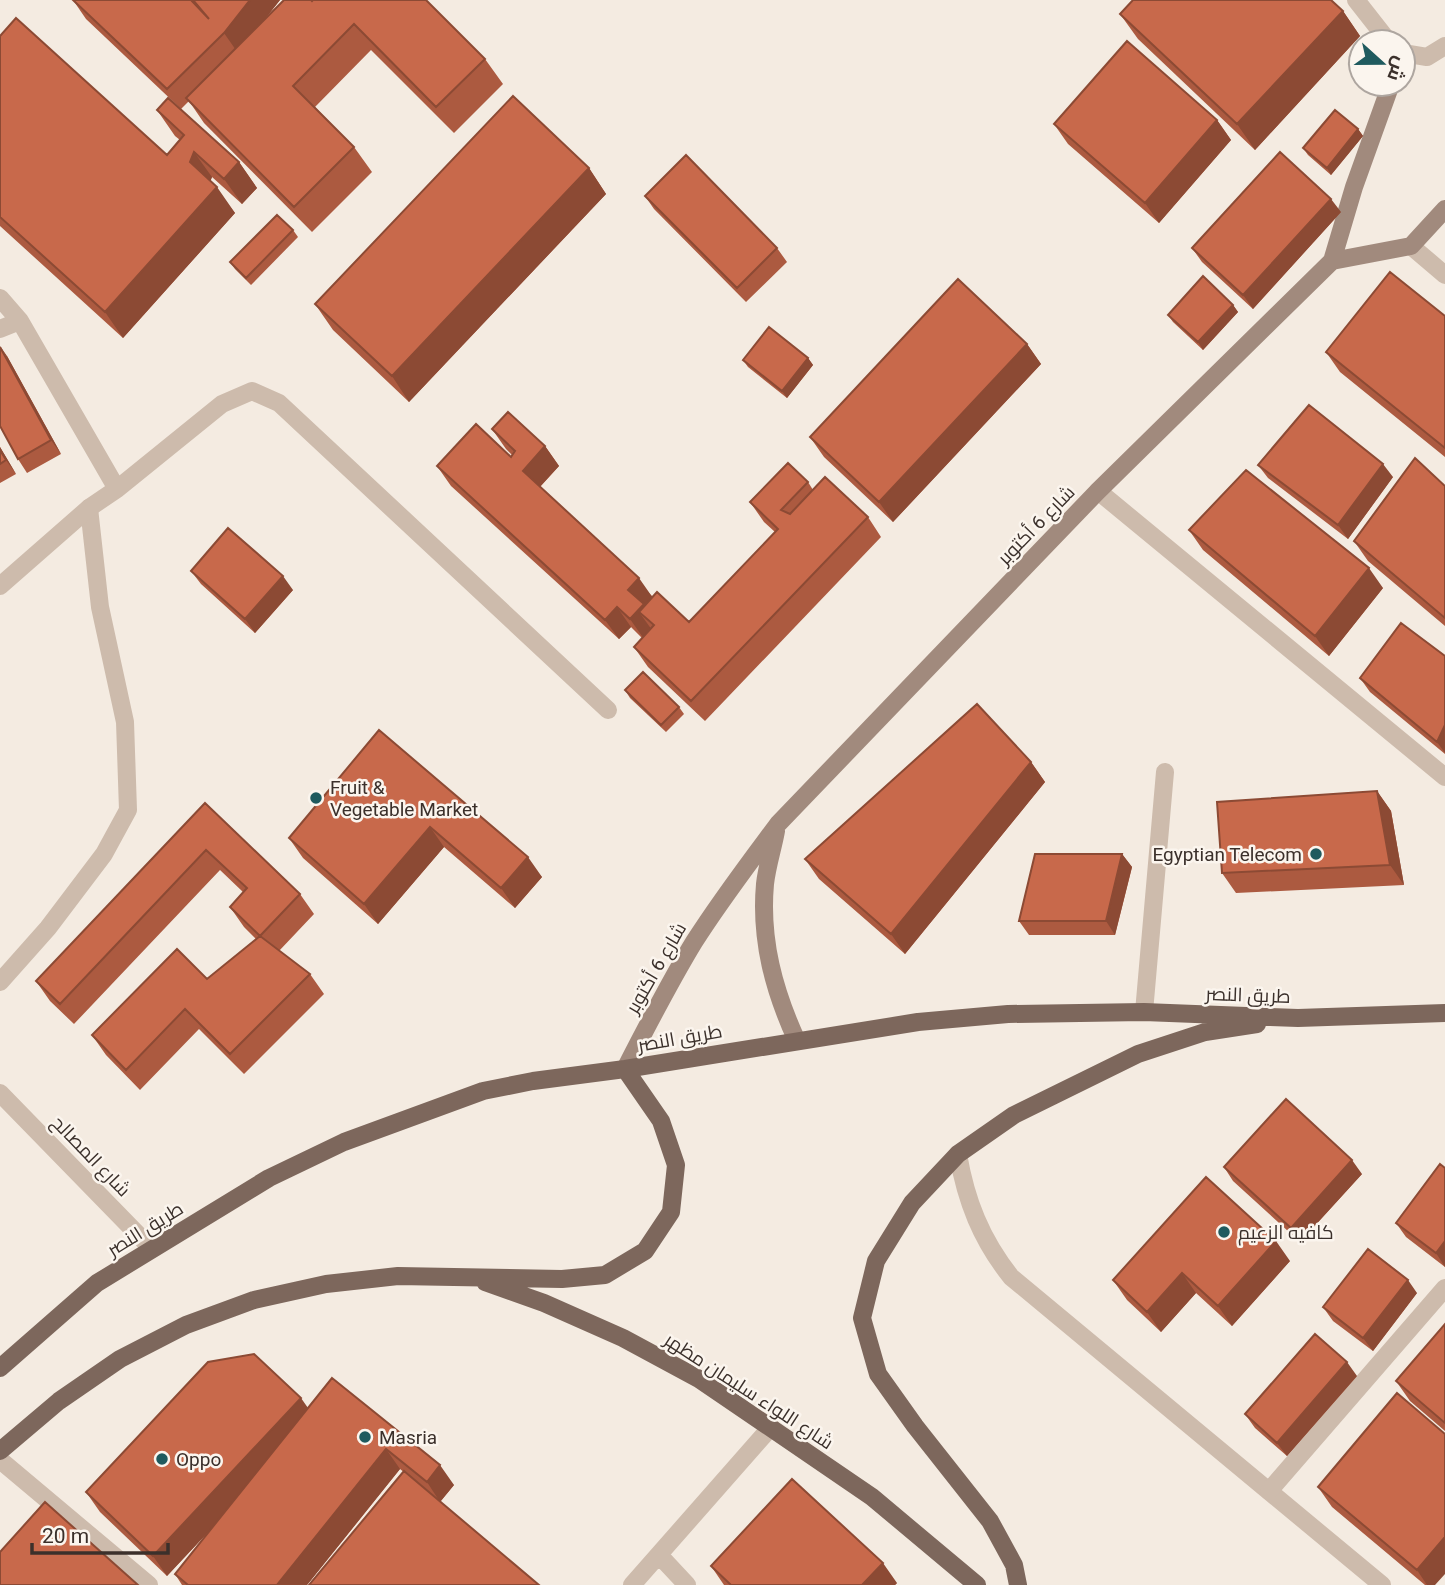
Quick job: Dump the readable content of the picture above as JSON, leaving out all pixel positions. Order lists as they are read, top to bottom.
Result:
{
  "streets": {
    "main road": ["طريق النصر", "شارع اللواء سليمان مظهر"],
    "street": ["شارع 6 أكتوبر", "شارع المصالح"]
  },
  "crossings": [
    ["شارع 6 أكتوبر", "طريق النصر"],
    ["طريق النصر", "شارع المصالح"]
  ],
  "places": [
    "Fruit & Vegetable Market",
    "Egyptian Telecom",
    "كافيه الزعيم",
    "Masria",
    "Oppo"
  ],
  "scale_bar": "20 m",
  "north": "right"
}
